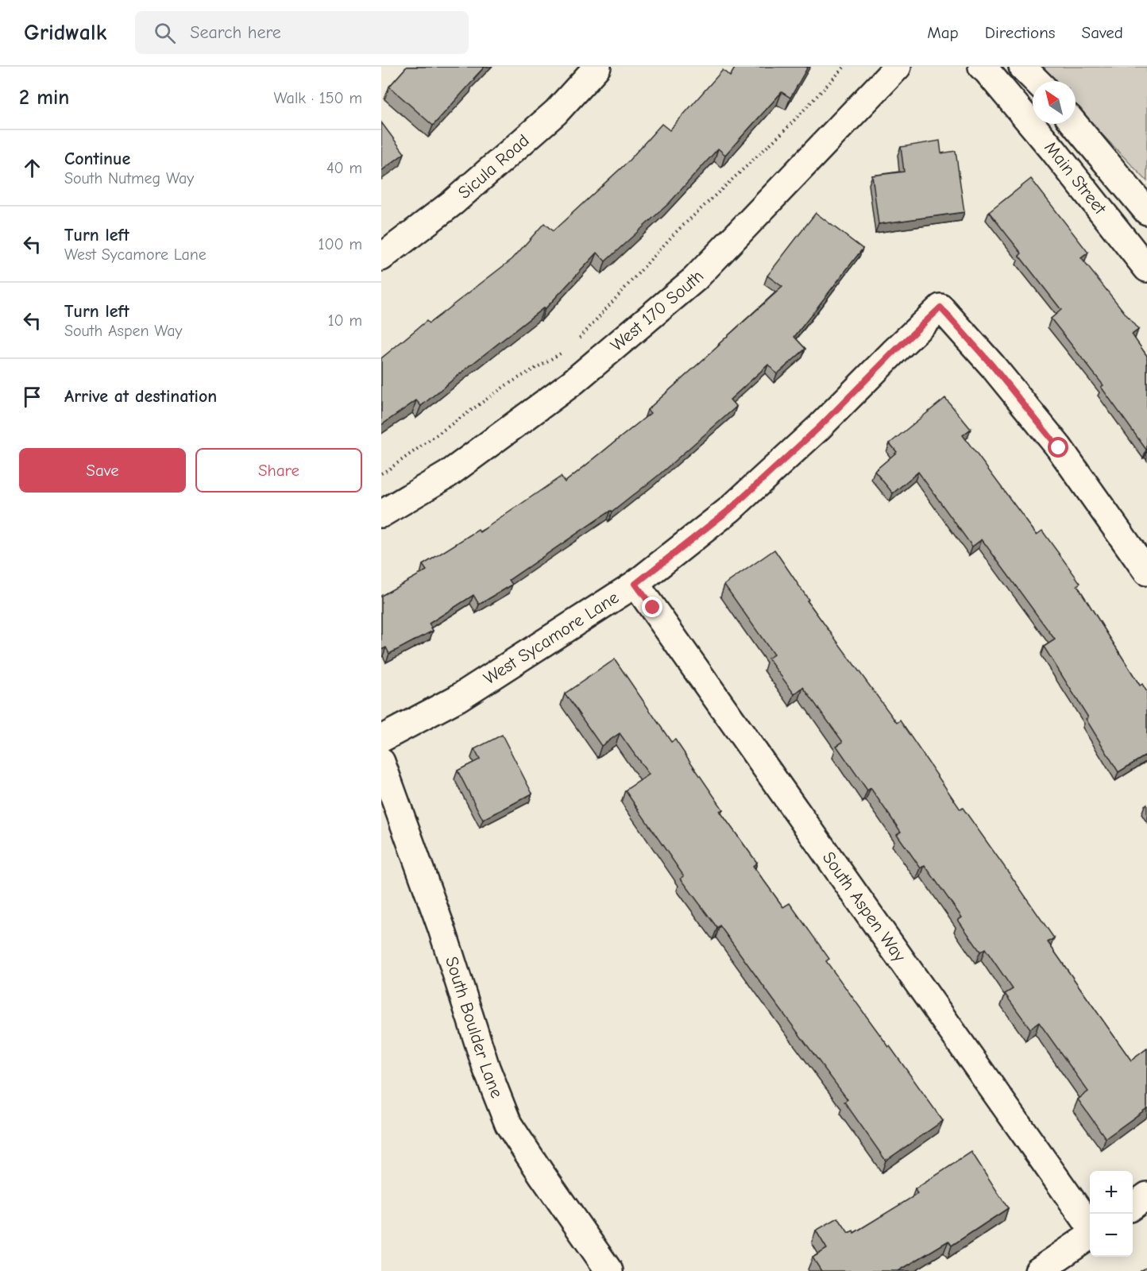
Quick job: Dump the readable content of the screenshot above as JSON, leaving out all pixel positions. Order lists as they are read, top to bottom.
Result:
{
  "streets": {
    "street": [
      "Sicula Road",
      "Main Street",
      "West 170 South",
      "West Sycamore Lane",
      "South Aspen Way",
      "South Boulder Lane"
    ]
  },
  "crossings": [
    ["West Sycamore Lane", "South Aspen Way"]
  ],
  "north": "top left",
  "page": {
    "header": "Gridwalk",
    "search": "Search here",
    "nav": ["Map", "Directions", "Saved"],
    "heading": ["2 min", "Walk · 150 m"],
    "list": [
      ["Continue", "South Nutmeg Way", "40 m"],
      ["Turn left", "West Sycamore Lane", "100 m"],
      ["Turn left", "South Aspen Way", "10 m"],
      "Arrive at destination"
    ],
    "buttons": ["Save", "Share"],
    "map_buttons": ["+", "−"]
  }
}
